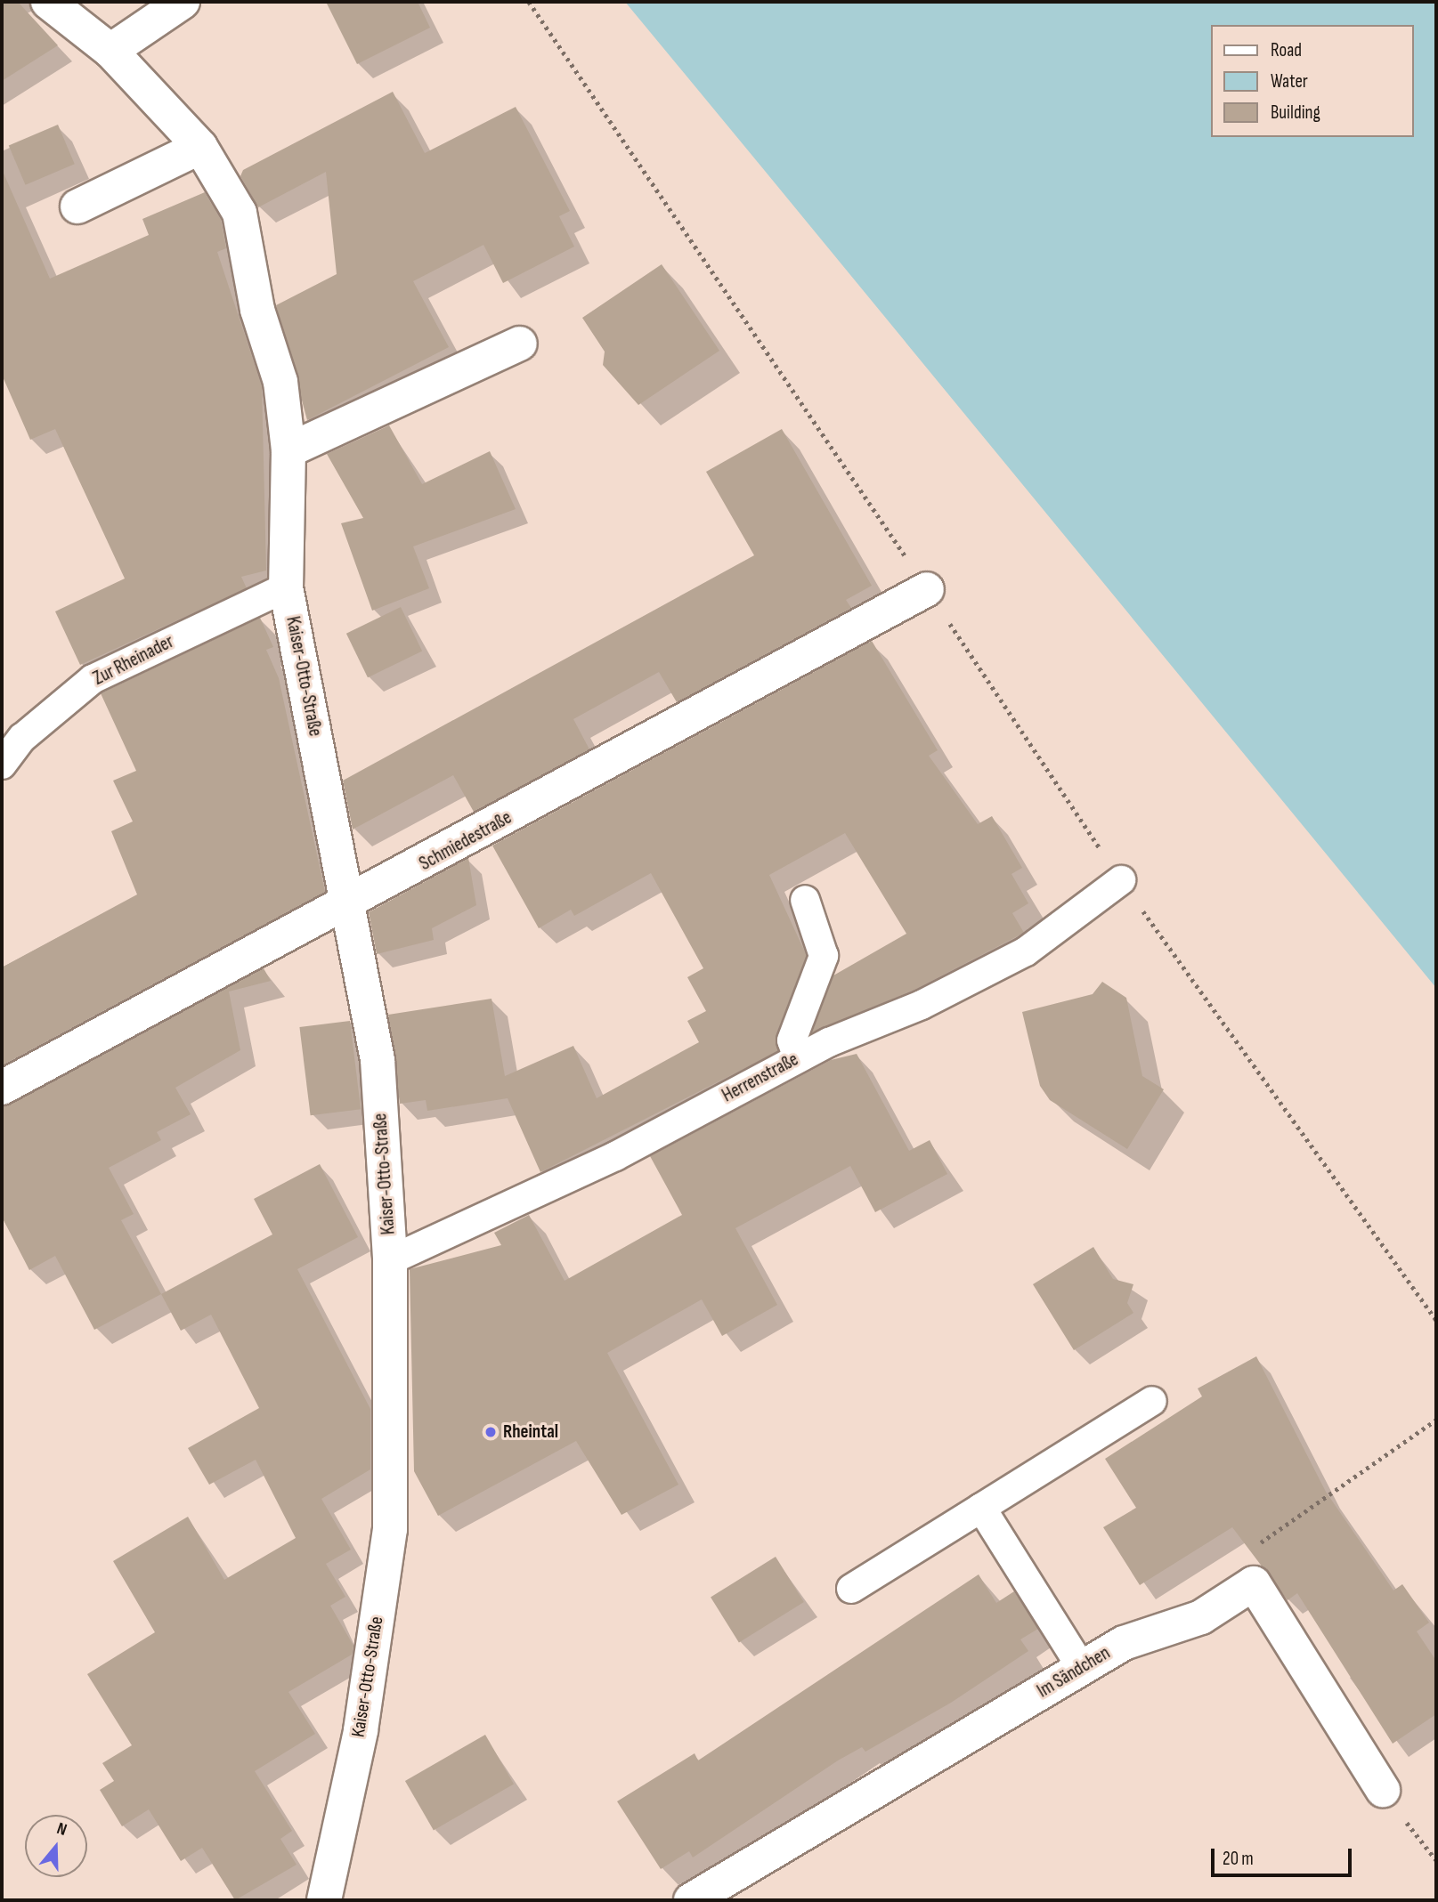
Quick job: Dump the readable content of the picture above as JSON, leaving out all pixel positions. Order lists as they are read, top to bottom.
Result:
{
  "streets": {
    "street": ["Kaiser-Otto-Straße", "Schmiedestraße", "Im Sändchen"],
    "lane": ["Zur Rheinader", "Herrenstraße"]
  },
  "crossings": [
    ["Zur Rheinader", "Kaiser-Otto-Straße"],
    ["Kaiser-Otto-Straße", "Schmiedestraße"],
    ["Kaiser-Otto-Straße", "Herrenstraße"]
  ],
  "places": ["Rheintal"],
  "legend": ["Road", "Water", "Building"],
  "scale_bar": "20 m",
  "north": "top"
}
